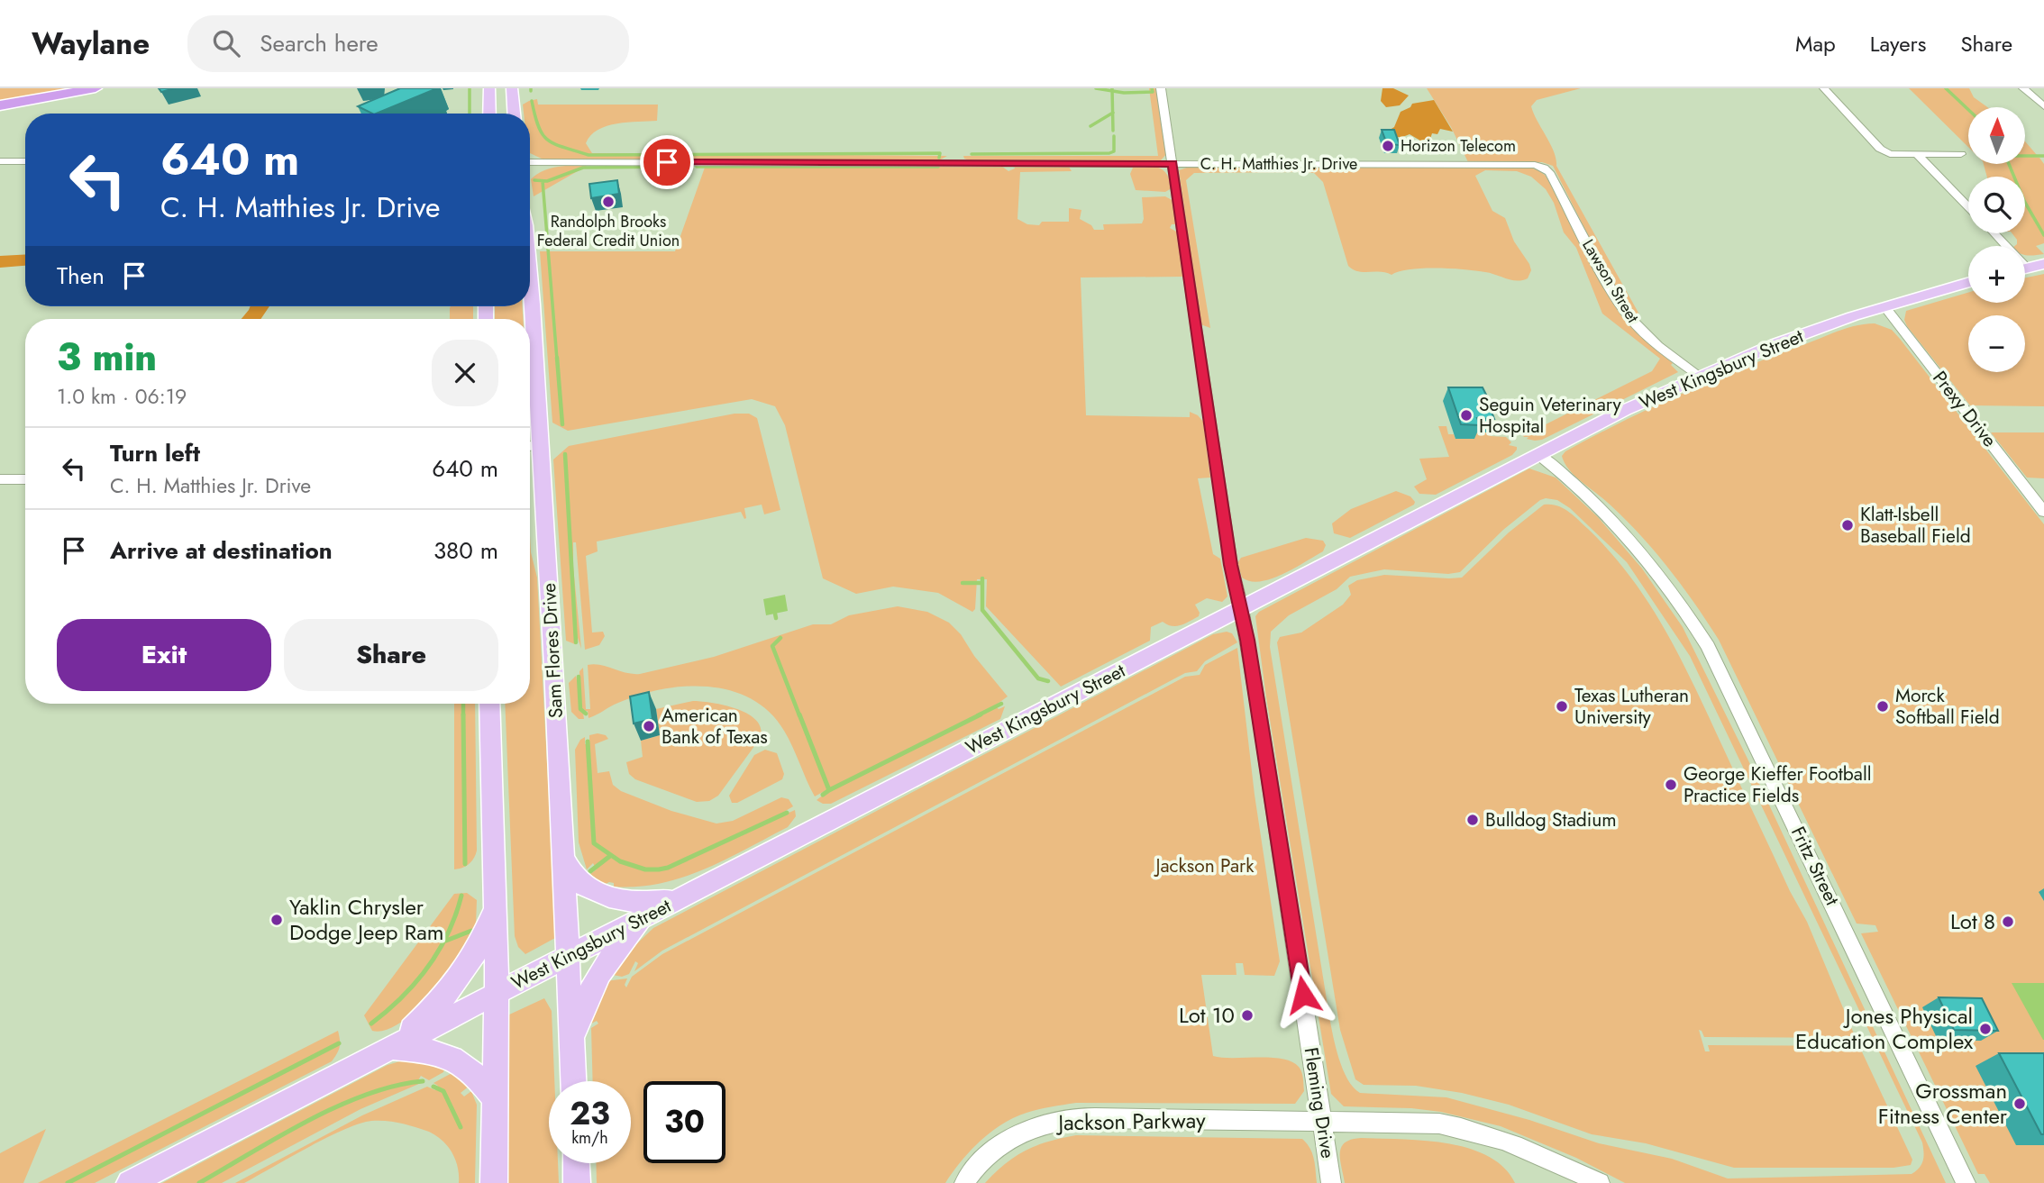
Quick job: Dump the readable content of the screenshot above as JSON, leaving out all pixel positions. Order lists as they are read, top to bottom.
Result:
{
  "streets": {
    "main road": ["West Kingsbury Street", "Sam Flores Drive"],
    "street": [
      "C. H. Matthies Jr. Drive",
      "Lawson Street",
      "Prexy Drive",
      "Fritz Street",
      "Fleming Drive",
      "Jackson Parkway"
    ]
  },
  "crossings": [
    ["C. H. Matthies Jr. Drive", "Lawson Street"],
    ["C. H. Matthies Jr. Drive", "Fleming Drive"],
    ["Lawson Street", "West Kingsbury Street"],
    ["West Kingsbury Street", "Prexy Drive"],
    ["West Kingsbury Street", "Sam Flores Drive"],
    ["West Kingsbury Street", "Fritz Street"],
    ["West Kingsbury Street", "Fleming Drive"],
    ["Fleming Drive", "Jackson Parkway"]
  ],
  "parks": ["Jackson Park"],
  "places": [
    "Horizon Telecom",
    "Randolph Brooks Federal Credit Union",
    "Seguin Veterinary Hospital",
    "Klatt-Isbell Baseball Field",
    "Texas Lutheran University",
    "Morck Softball Field",
    "American Bank of Texas",
    "George Kieffer Football Practice Fields",
    "Bulldog Stadium",
    "Yaklin Chrysler Dodge Jeep Ram",
    "Lot 8",
    "Lot 10",
    "Jones Physical Education Complex",
    "Grossman Fitness Center"
  ],
  "north": "top",
  "page": {
    "header": "Waylane",
    "search": "Search here",
    "nav": ["Map", "Layers", "Share"],
    "map_buttons": ["+", "−"],
    "turn": ["640 m", "C. H. Matthies Jr. Drive"],
    "then": "Then",
    "heading": ["3 min", "1.0 km · 06:19"],
    "list": [
      {
        "name": "Turn left",
        "note": "C. H. Matthies Jr. Drive",
        "value": "640 m"
      },
      {
        "name": "Arrive at destination",
        "value": "380 m"
      }
    ],
    "buttons": ["Exit", "Share"],
    "speed": "23 km/h",
    "limit": "30"
  }
}
